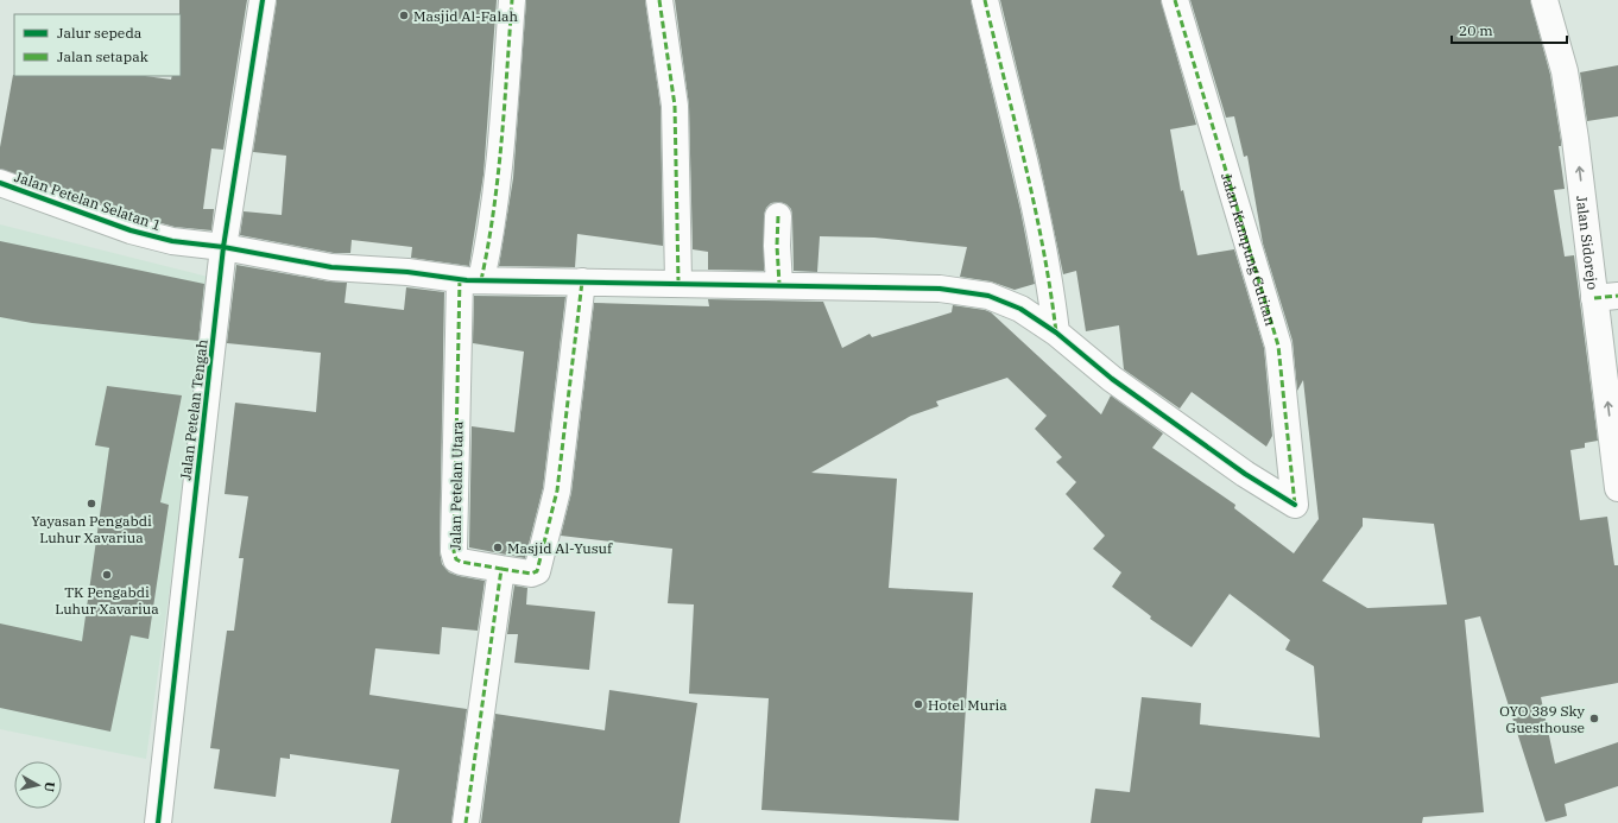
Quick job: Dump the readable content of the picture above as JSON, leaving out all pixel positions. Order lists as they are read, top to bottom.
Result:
{
  "streets": {
    "street": [
      "Jalan Petelan Selatan 1",
      "Jalan Sidorejo",
      "Jalan Kampung Gutitan",
      "Jalan Petelan Tengah",
      "Jalan Petelan Utara"
    ]
  },
  "crossings": [
    ["Jalan Petelan Selatan 1", "Jalan Kampung Gutitan"],
    ["Jalan Petelan Selatan 1", "Jalan Petelan Tengah"],
    ["Jalan Petelan Selatan 1", "Jalan Petelan Utara"]
  ],
  "one_way": ["Jalan Sidorejo"],
  "places": [
    "Masjid Al-Falah",
    "Yayasan Pengabdi Luhur Xavariua",
    "Masjid Al-Yusuf",
    "TK Pengabdi Luhur Xavariua",
    "Hotel Muria",
    "OYO 389 Sky Guesthouse"
  ],
  "legend": ["Jalur sepeda", "Jalan setapak"],
  "scale_bar": "20 m",
  "north": "right"
}
